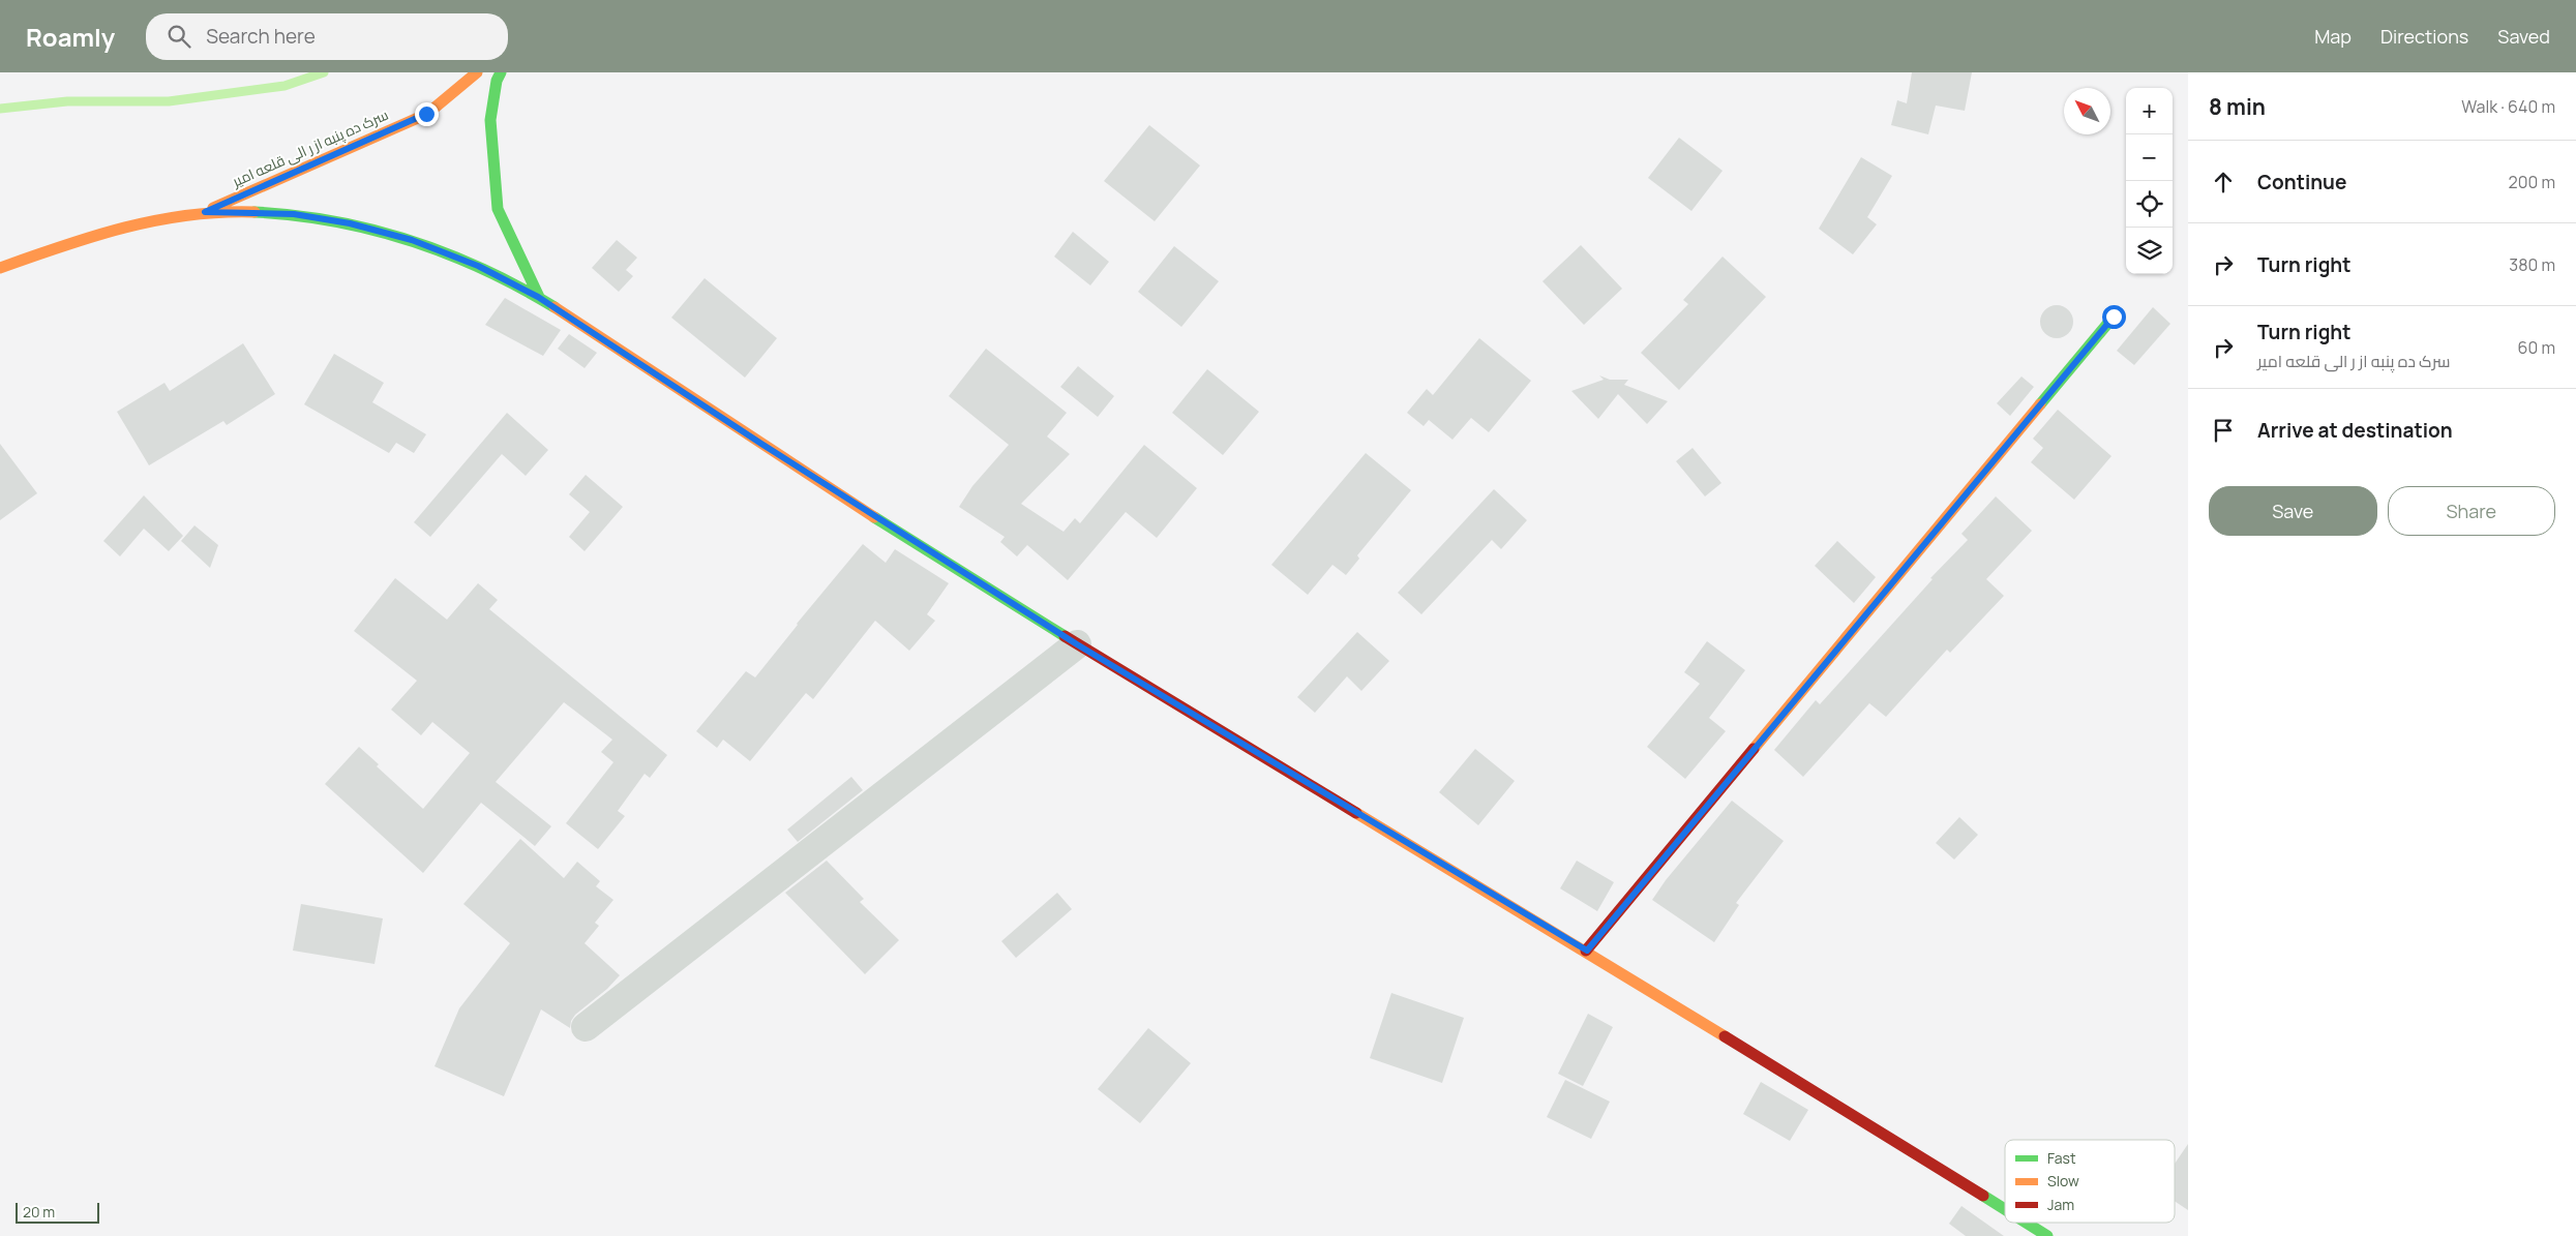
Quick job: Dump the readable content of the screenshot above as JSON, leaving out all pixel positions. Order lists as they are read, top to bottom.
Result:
{
  "streets": {
    "main road": ["سرک ده پنبه از ر الی قلعه امیر"]
  },
  "legend": ["Fast", "Slow", "Jam"],
  "scale_bar": "20 m",
  "north": "top left",
  "page": {
    "header": "Roamly",
    "search": "Search here",
    "nav": ["Map", "Directions", "Saved"],
    "heading": ["8 min", "Walk · 640 m"],
    "map_buttons": ["+", "−"],
    "list": [
      ["Continue", "200 m"],
      ["Turn right", "380 m"],
      ["Turn right", "سرک ده پنبه از ر الی قلعه امیر", "60 m"],
      "Arrive at destination"
    ],
    "buttons": ["Save", "Share"],
    "scale": "20 m"
  }
}
